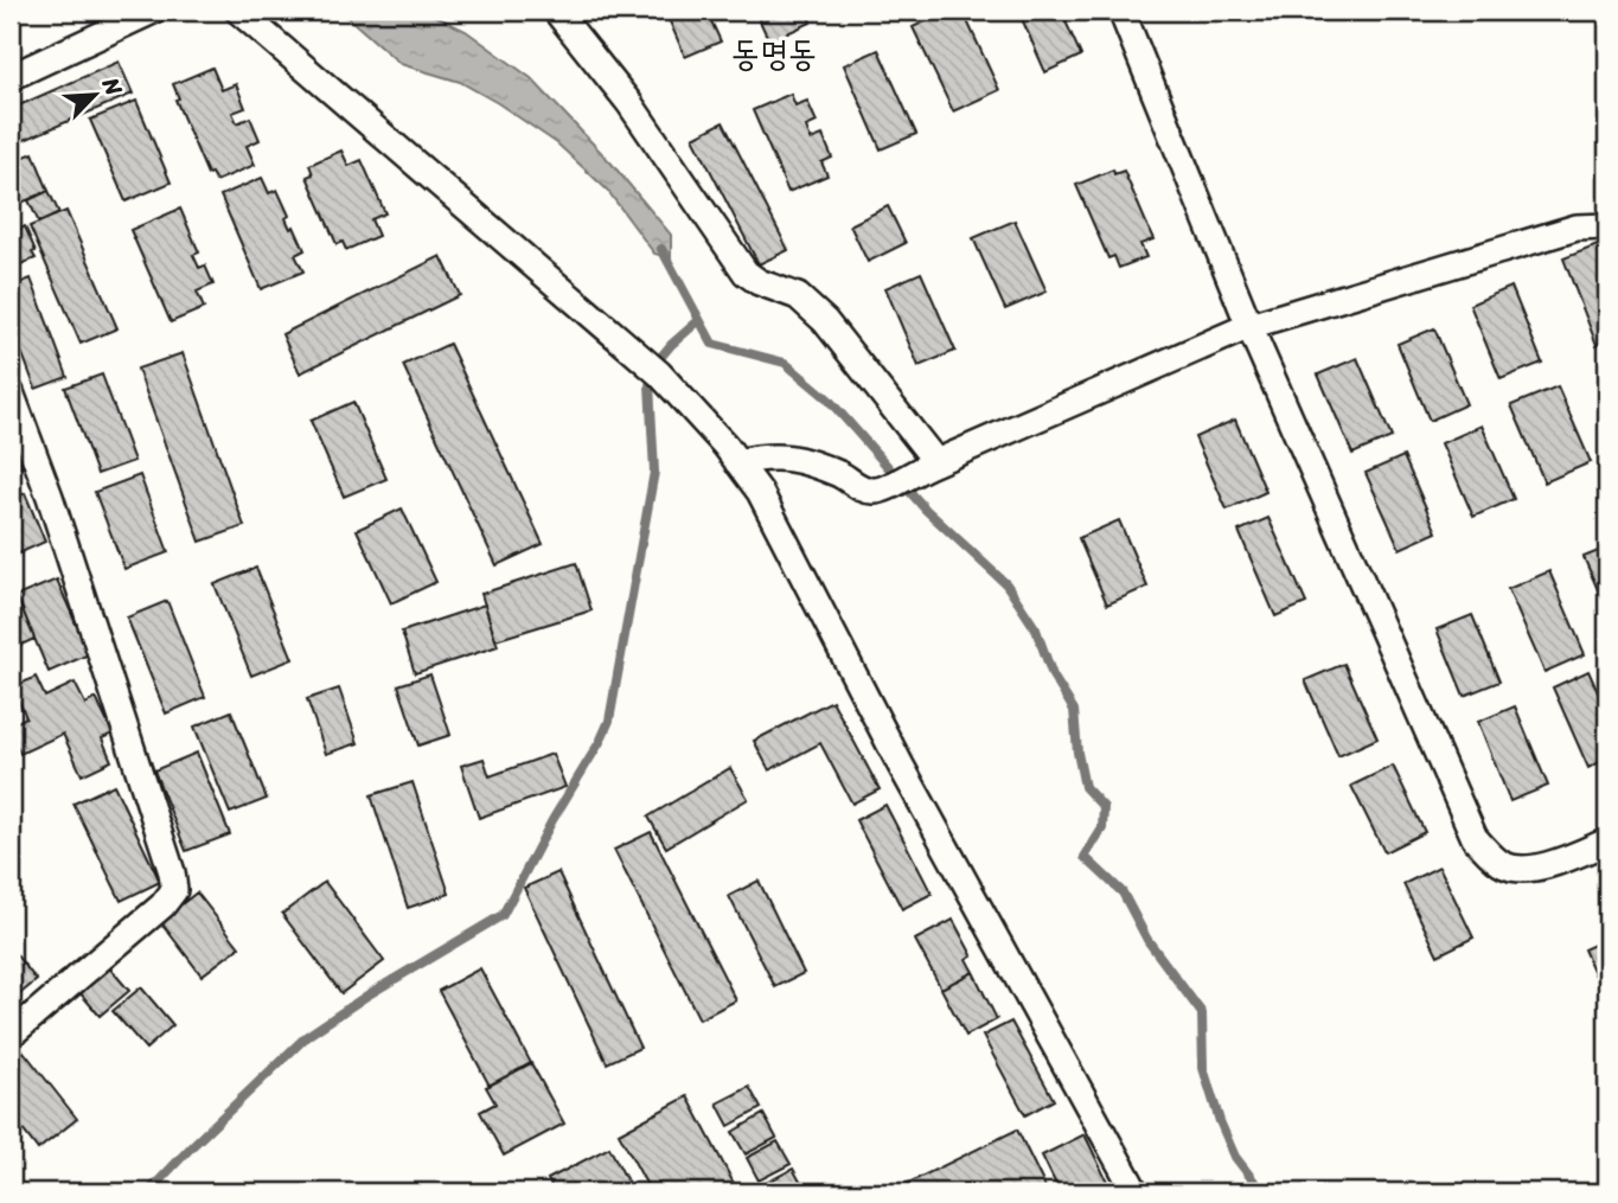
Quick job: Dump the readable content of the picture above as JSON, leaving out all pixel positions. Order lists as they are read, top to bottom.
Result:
{
  "districts": ["동명동"],
  "north": "top right"
}
